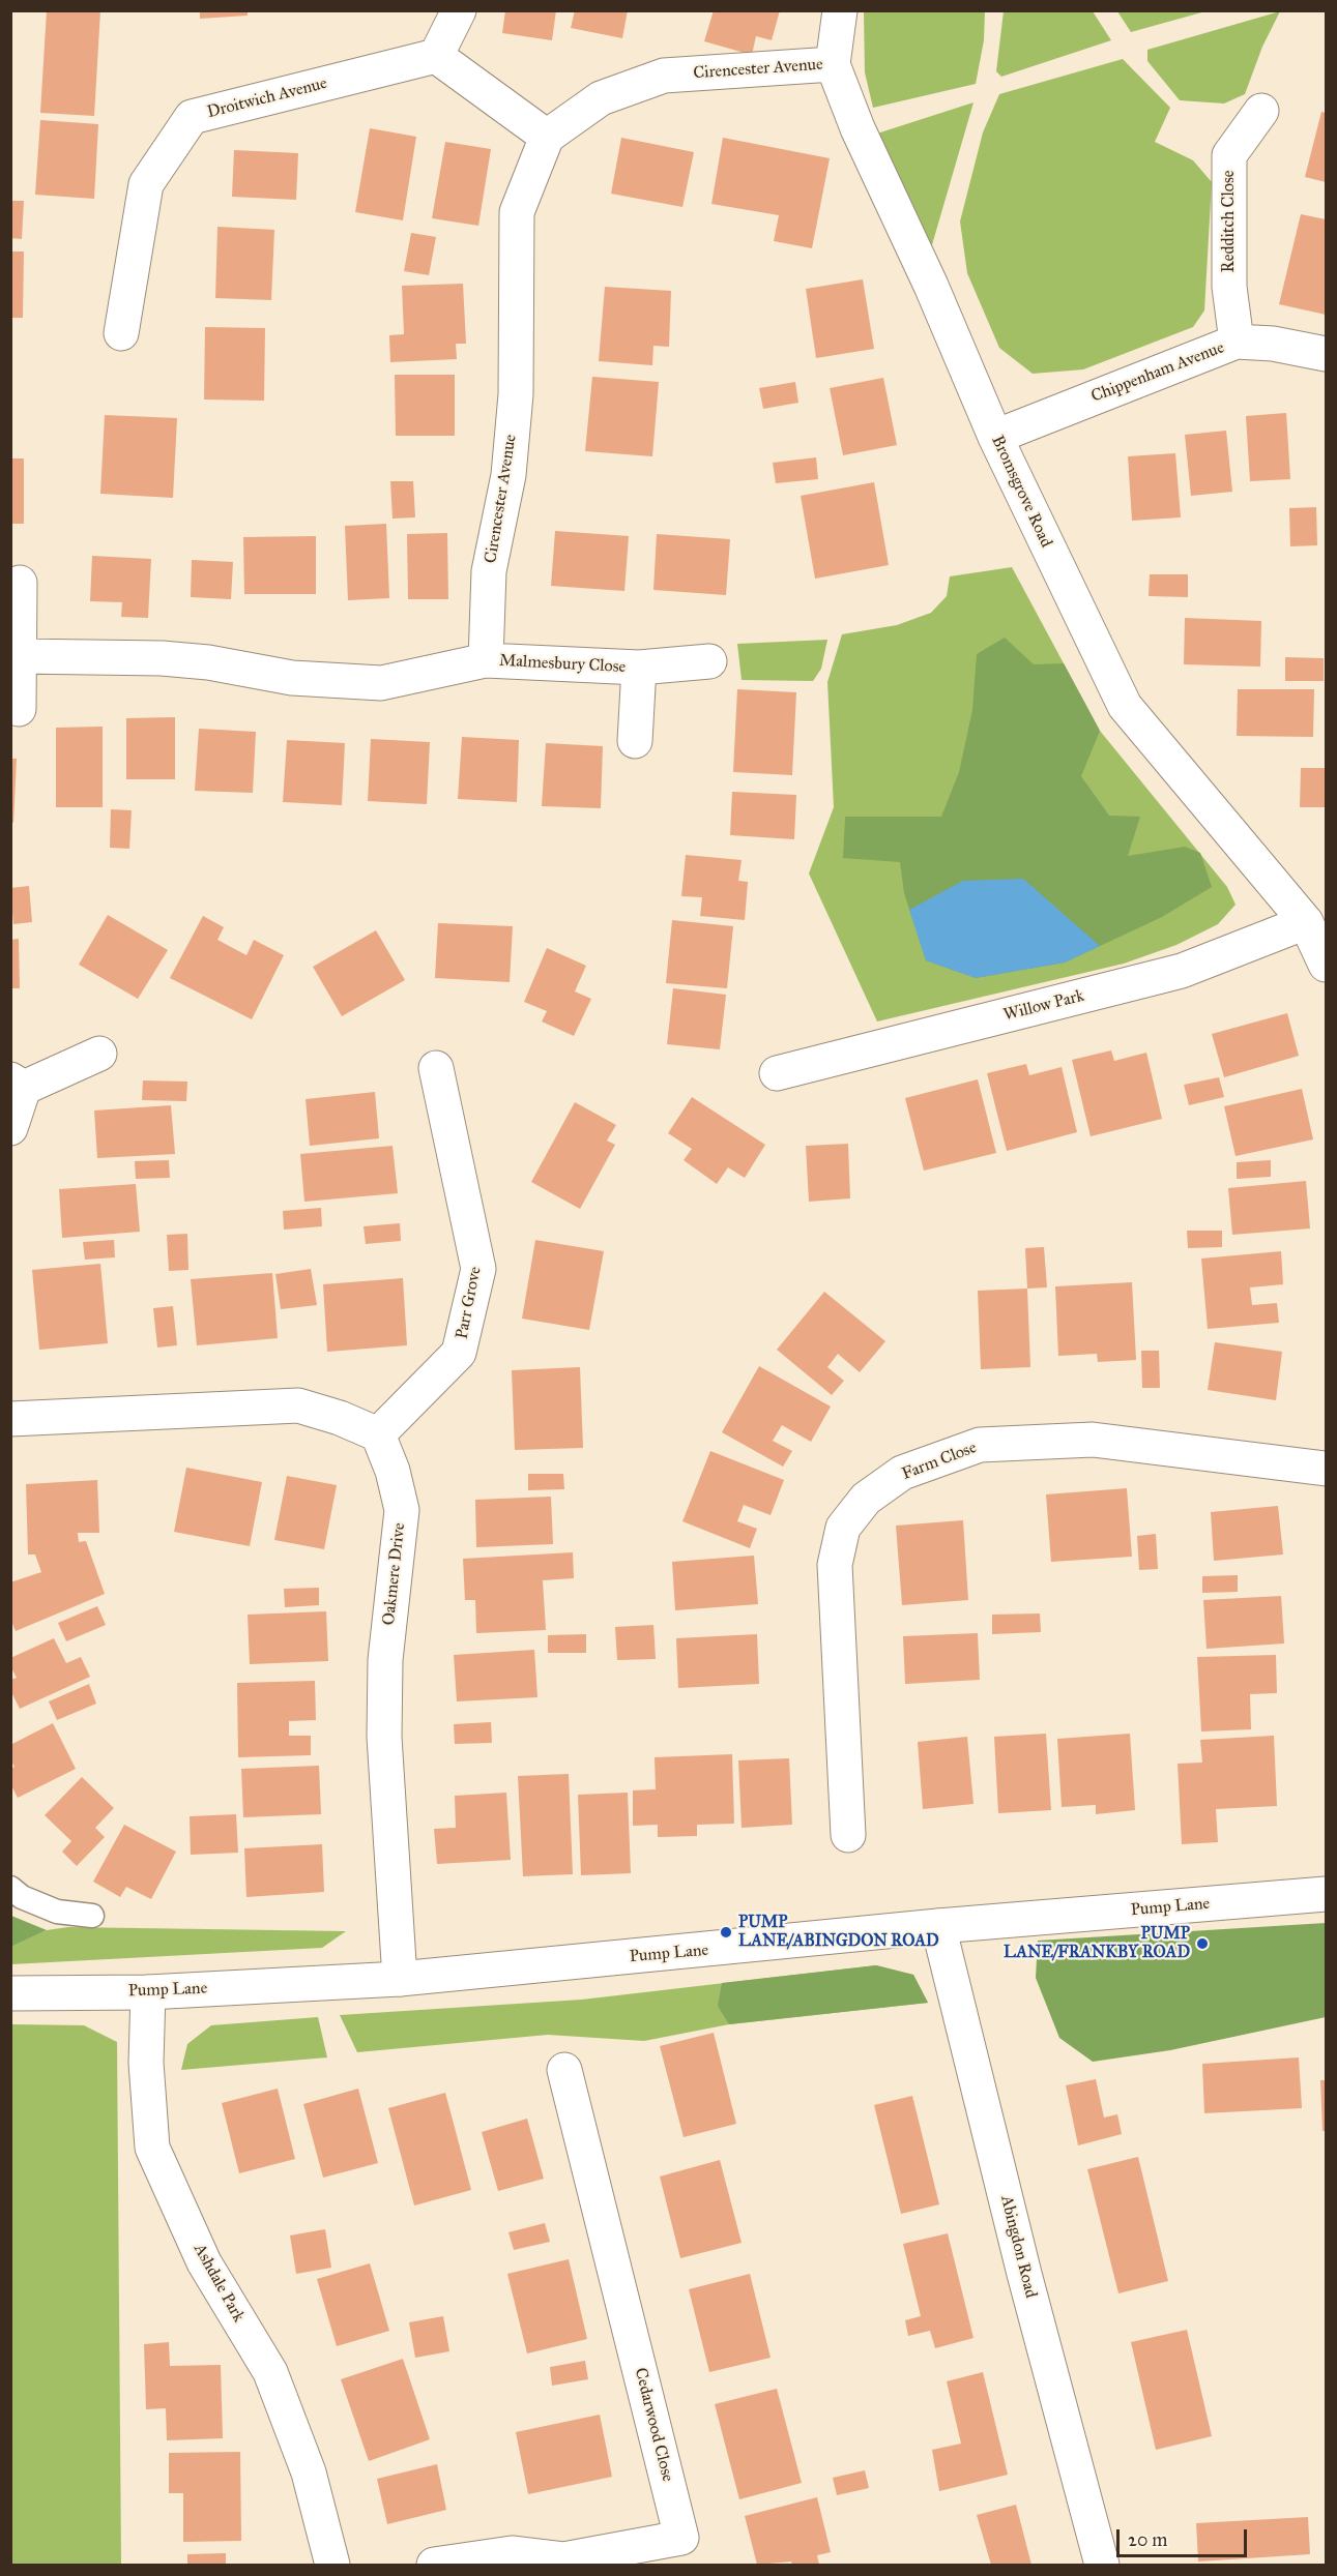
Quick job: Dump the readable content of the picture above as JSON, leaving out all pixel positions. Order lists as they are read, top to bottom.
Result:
{
  "streets": {
    "street": [
      "Cirencester Avenue",
      "Droitwich Avenue",
      "Redditch Close",
      "Chippenham Avenue",
      "Bromsgrove Road",
      "Malmesbury Close",
      "Willow Park",
      "Parr Grove",
      "Farm Close",
      "Oakmere Drive",
      "Pump Lane",
      "Abingdon Road",
      "Ashdale Park",
      "Cedarwood Close"
    ]
  },
  "crossings": [
    ["Cirencester Avenue", "Bromsgrove Road"],
    ["Cirencester Avenue", "Malmesbury Close"],
    ["Redditch Close", "Chippenham Avenue"],
    ["Chippenham Avenue", "Bromsgrove Road"],
    ["Bromsgrove Road", "Willow Park"],
    ["Parr Grove", "Oakmere Drive"],
    ["Oakmere Drive", "Pump Lane"],
    ["Pump Lane", "Abingdon Road"],
    ["Pump Lane", "Ashdale Park"]
  ],
  "places": ["PUMP LANE/ABINGDON ROAD", "PUMP LANE/FRANKBY ROAD"],
  "scale_bar": "20 m"
}
